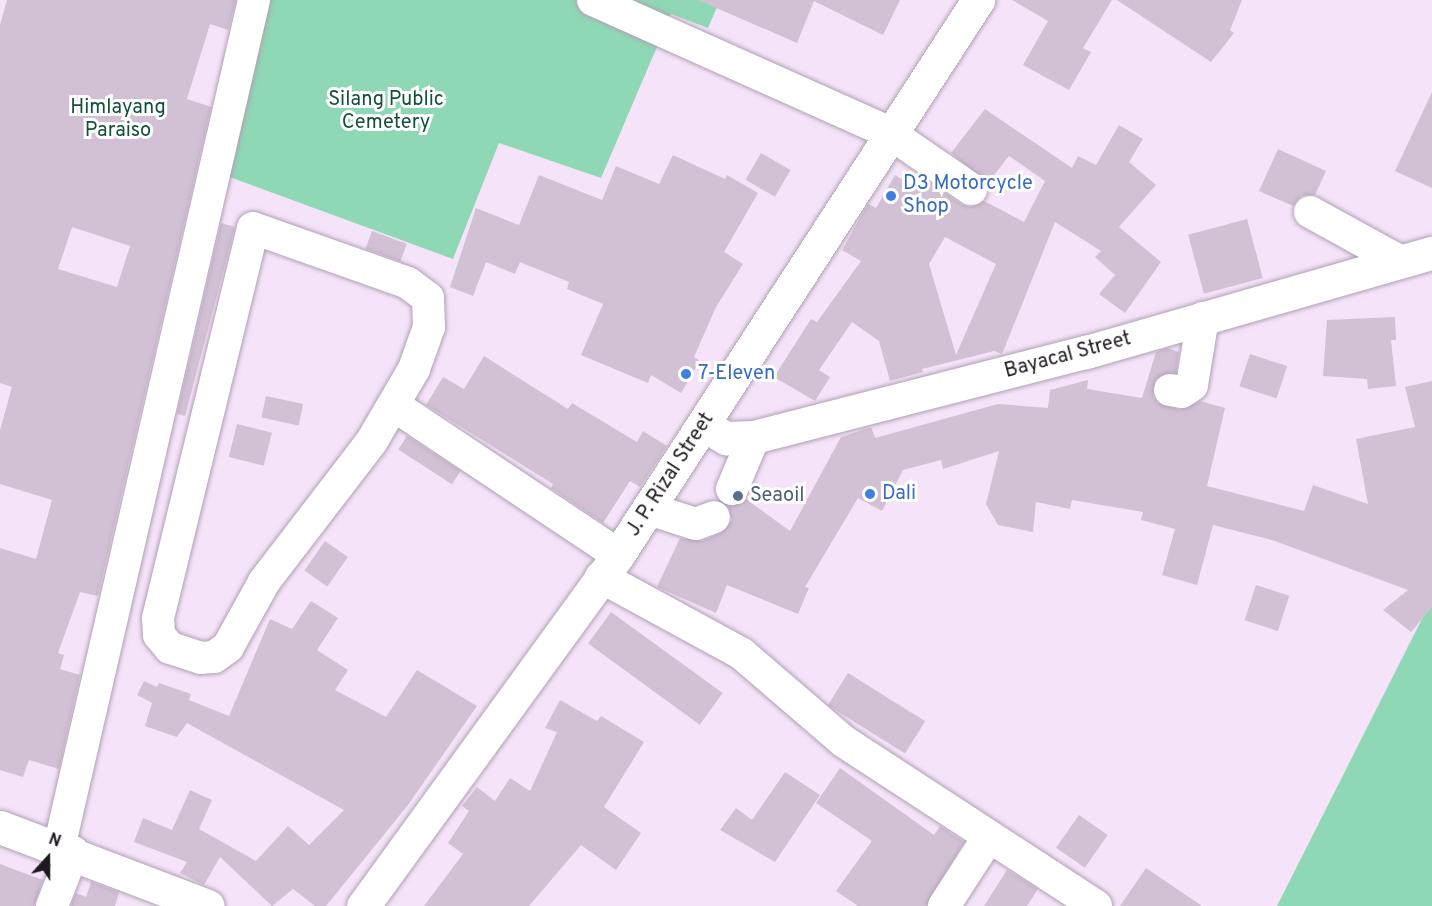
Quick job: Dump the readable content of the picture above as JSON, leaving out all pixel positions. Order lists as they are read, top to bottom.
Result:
{
  "streets": {
    "main road": ["Bayacal Street", "J. P. Rizal Street"]
  },
  "crossings": [
    ["Bayacal Street", "J. P. Rizal Street"]
  ],
  "parks": ["Silang Public Cemetery", "Himlayang Paraiso"],
  "places": [
    "D3 Motorcycle Shop",
    "7-Eleven",
    "Dali",
    "Seaoil"
  ],
  "north": "top"
}
